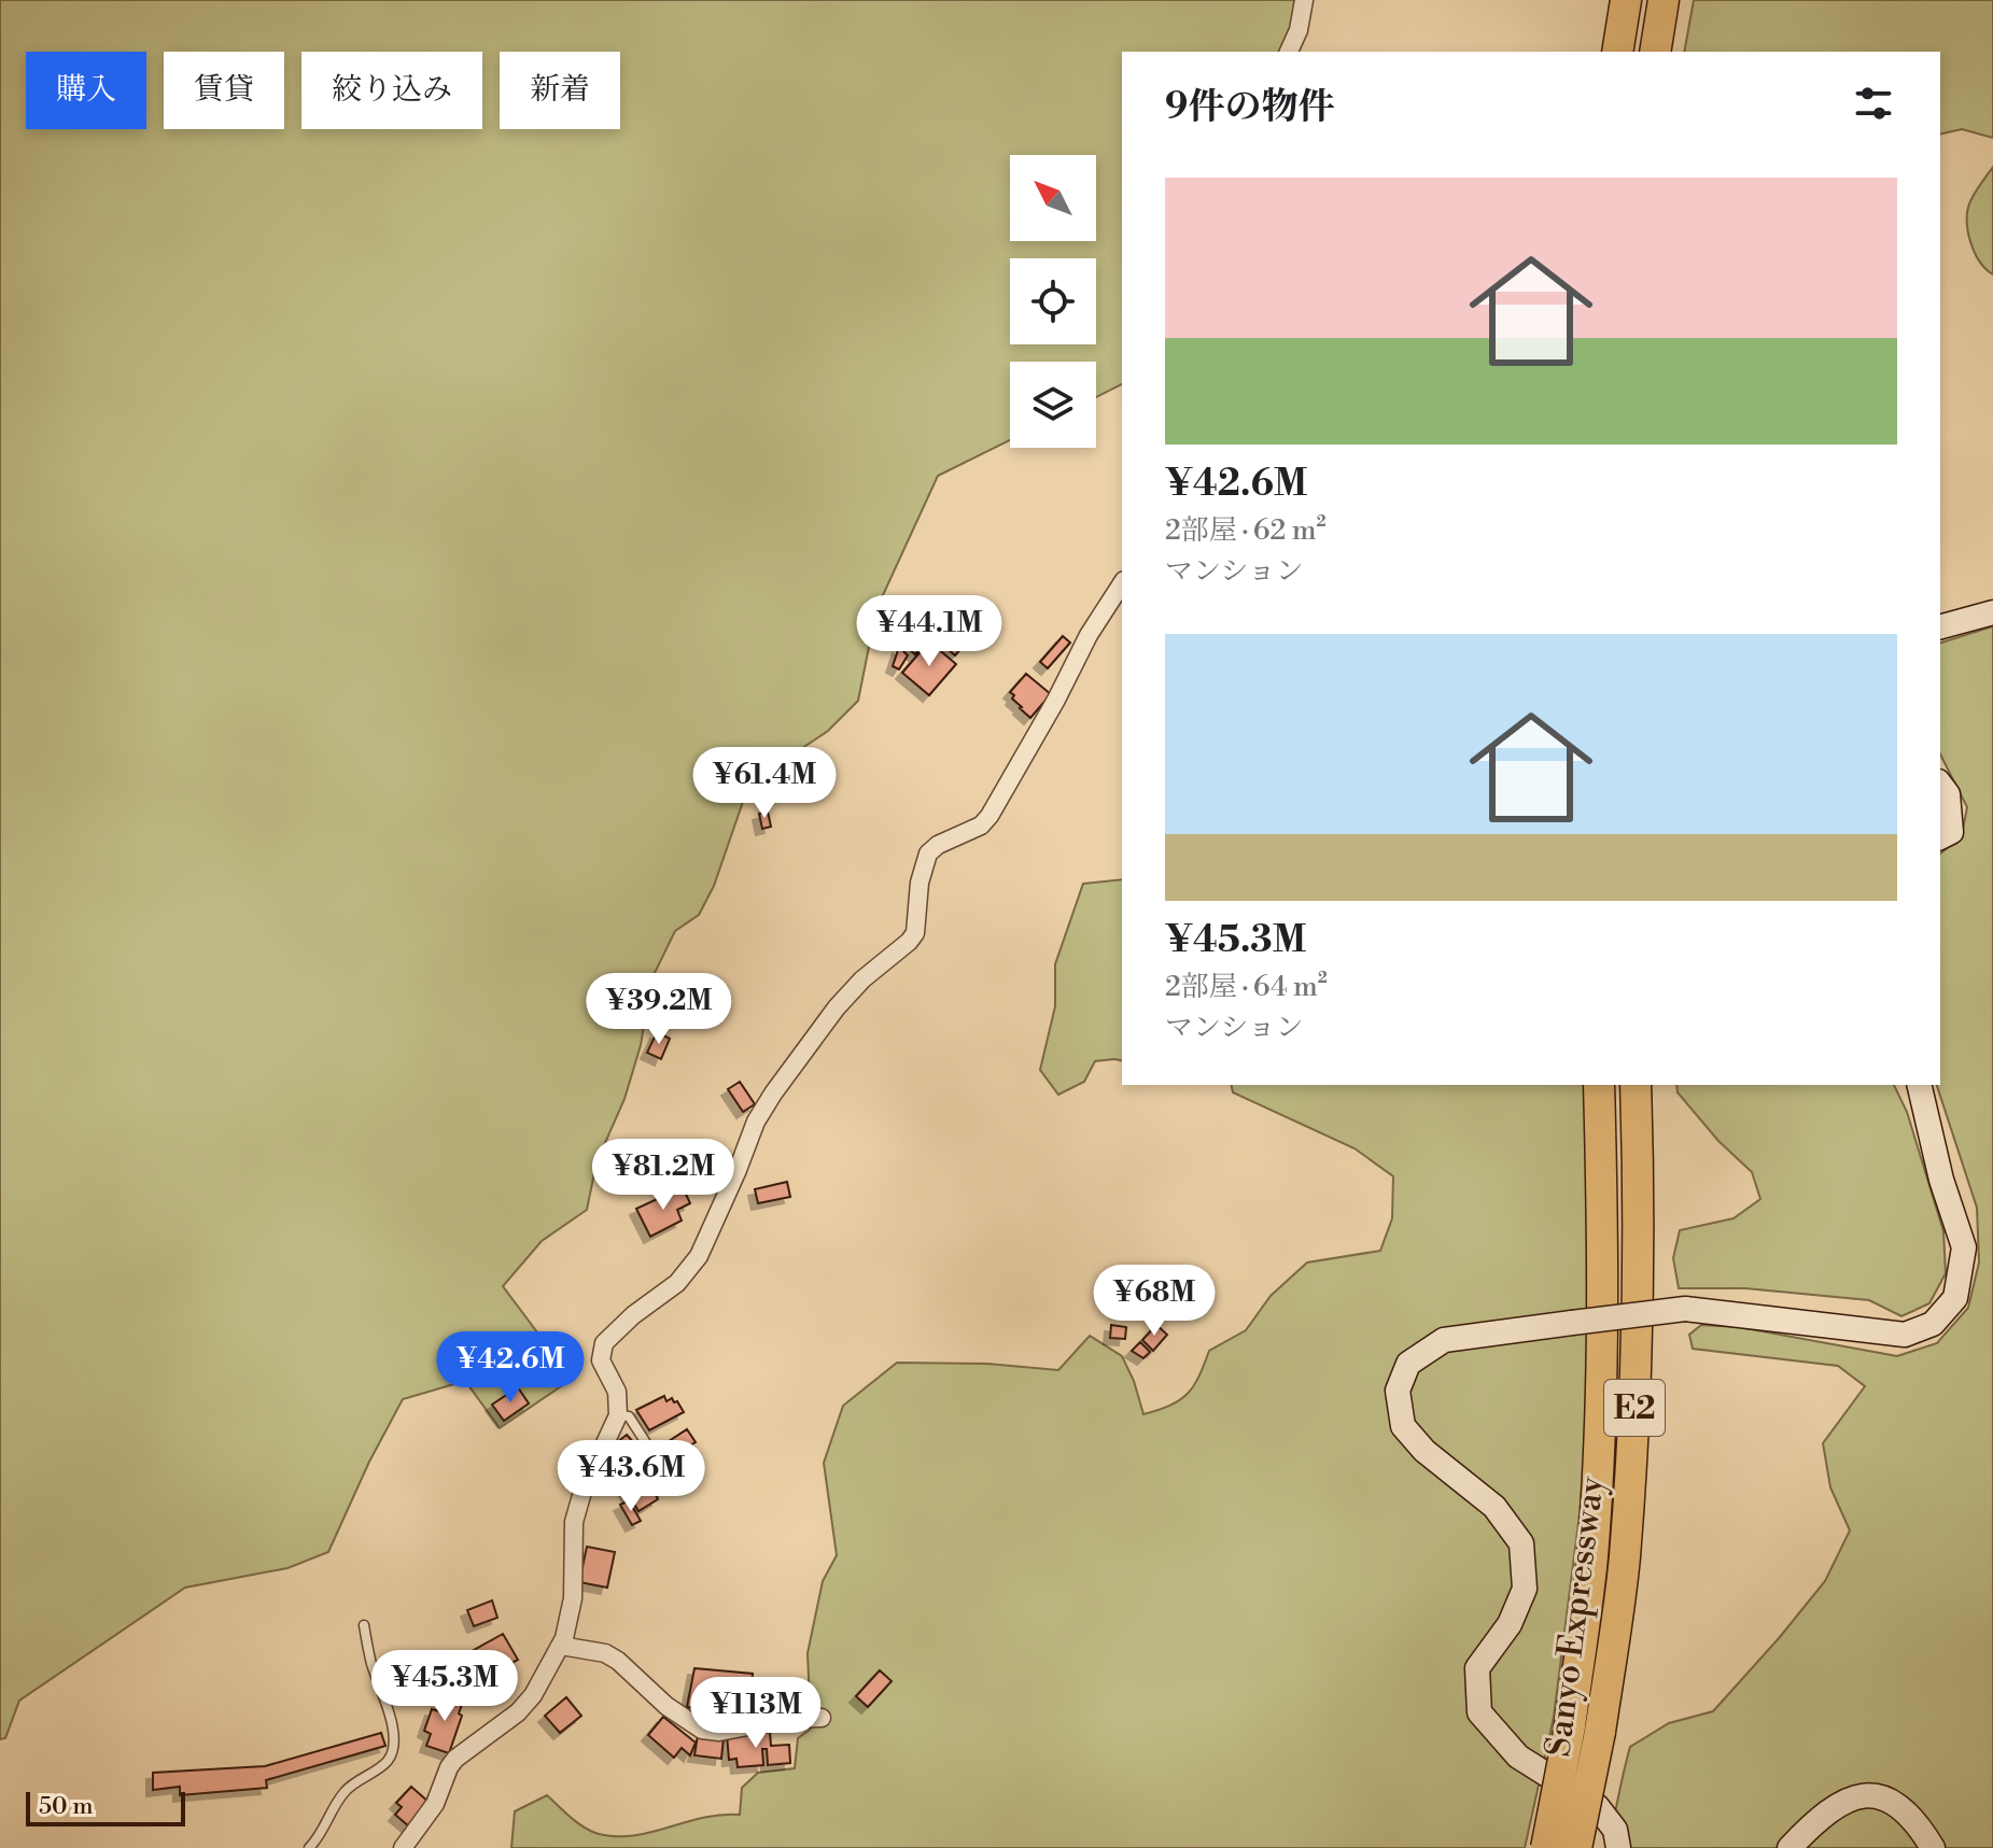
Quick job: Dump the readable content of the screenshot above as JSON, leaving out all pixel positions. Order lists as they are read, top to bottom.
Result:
{
  "streets": {
    "highway": ["E2", "Sanyo Expressway"]
  },
  "scale_bar": "50 m",
  "north": "top left",
  "page": {
    "chip": [
      "購入",
      "賃貸",
      "絞り込み",
      "新着"
    ],
    "heading": "9件の物件",
    "list": [
      {
        "name": "¥42.6M",
        "note": "2部屋 · 62 m² · マンション"
      },
      {
        "name": "¥45.3M",
        "note": "2部屋 · 64 m² · マンション"
      }
    ],
    "price": [
      "¥44.1M",
      "¥61.4M",
      "¥39.2M",
      "¥81.2M",
      "¥68M",
      "¥42.6M",
      "¥43.6M",
      "¥45.3M",
      "¥113M"
    ],
    "scale": "50 m"
  }
}
